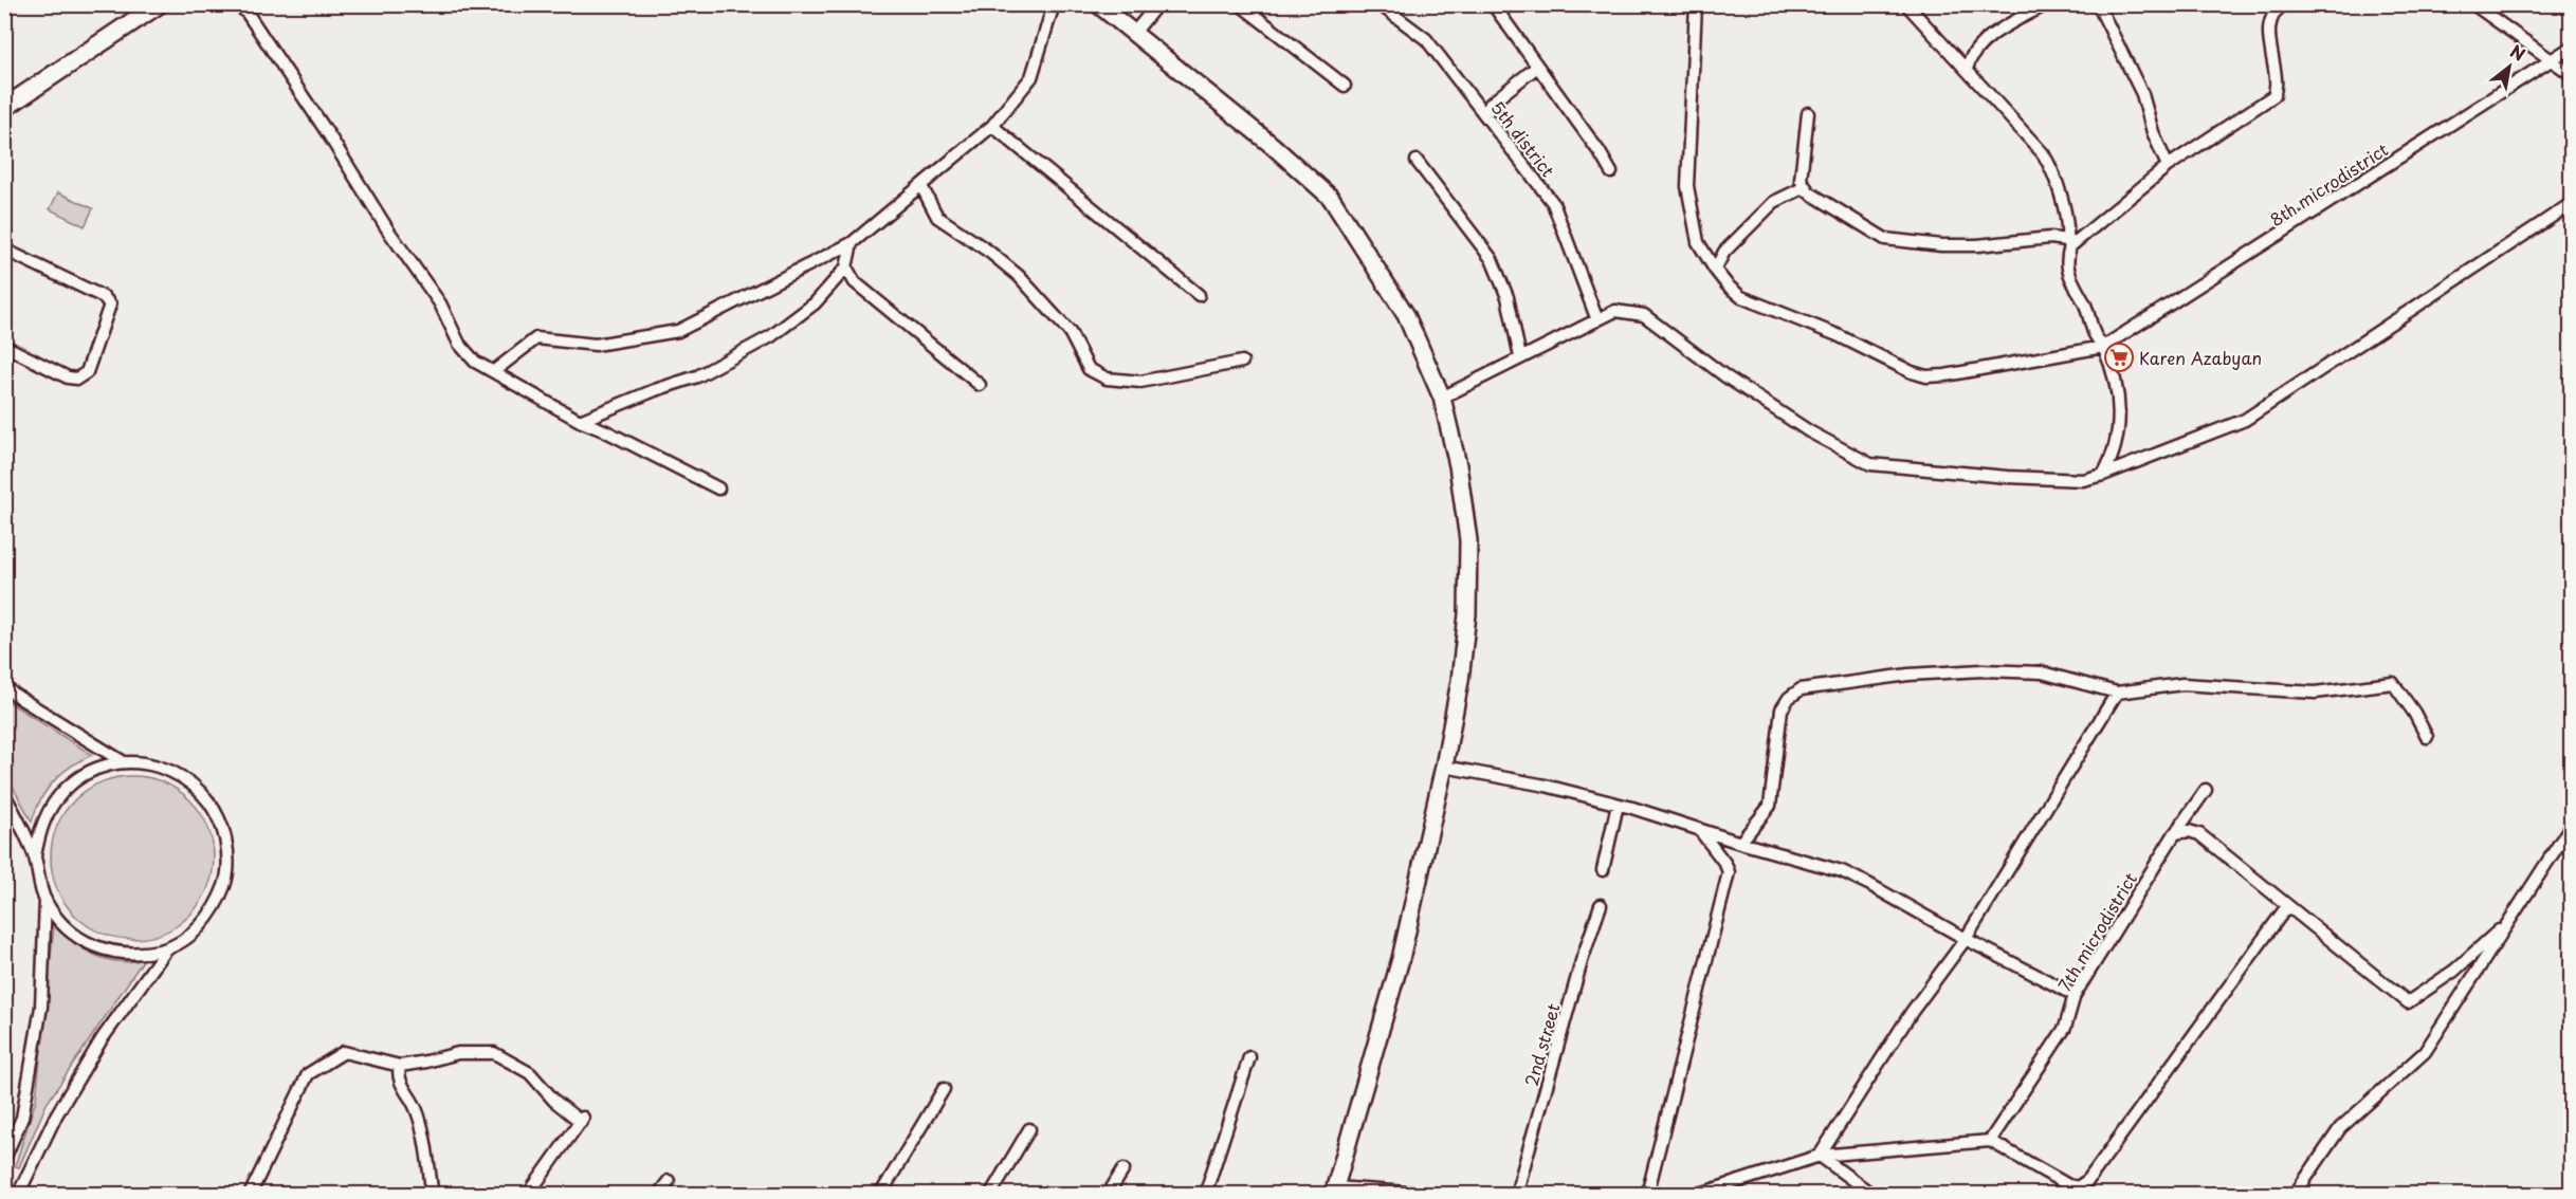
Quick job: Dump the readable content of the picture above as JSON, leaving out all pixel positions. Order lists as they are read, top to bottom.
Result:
{
  "streets": {
    "street": [
      "5th district",
      "8th microdistrict",
      "7th microdistrict",
      "2nd street"
    ]
  },
  "places": {
    "supermarket": ["Karen Azabyan"]
  },
  "north": "top right"
}
